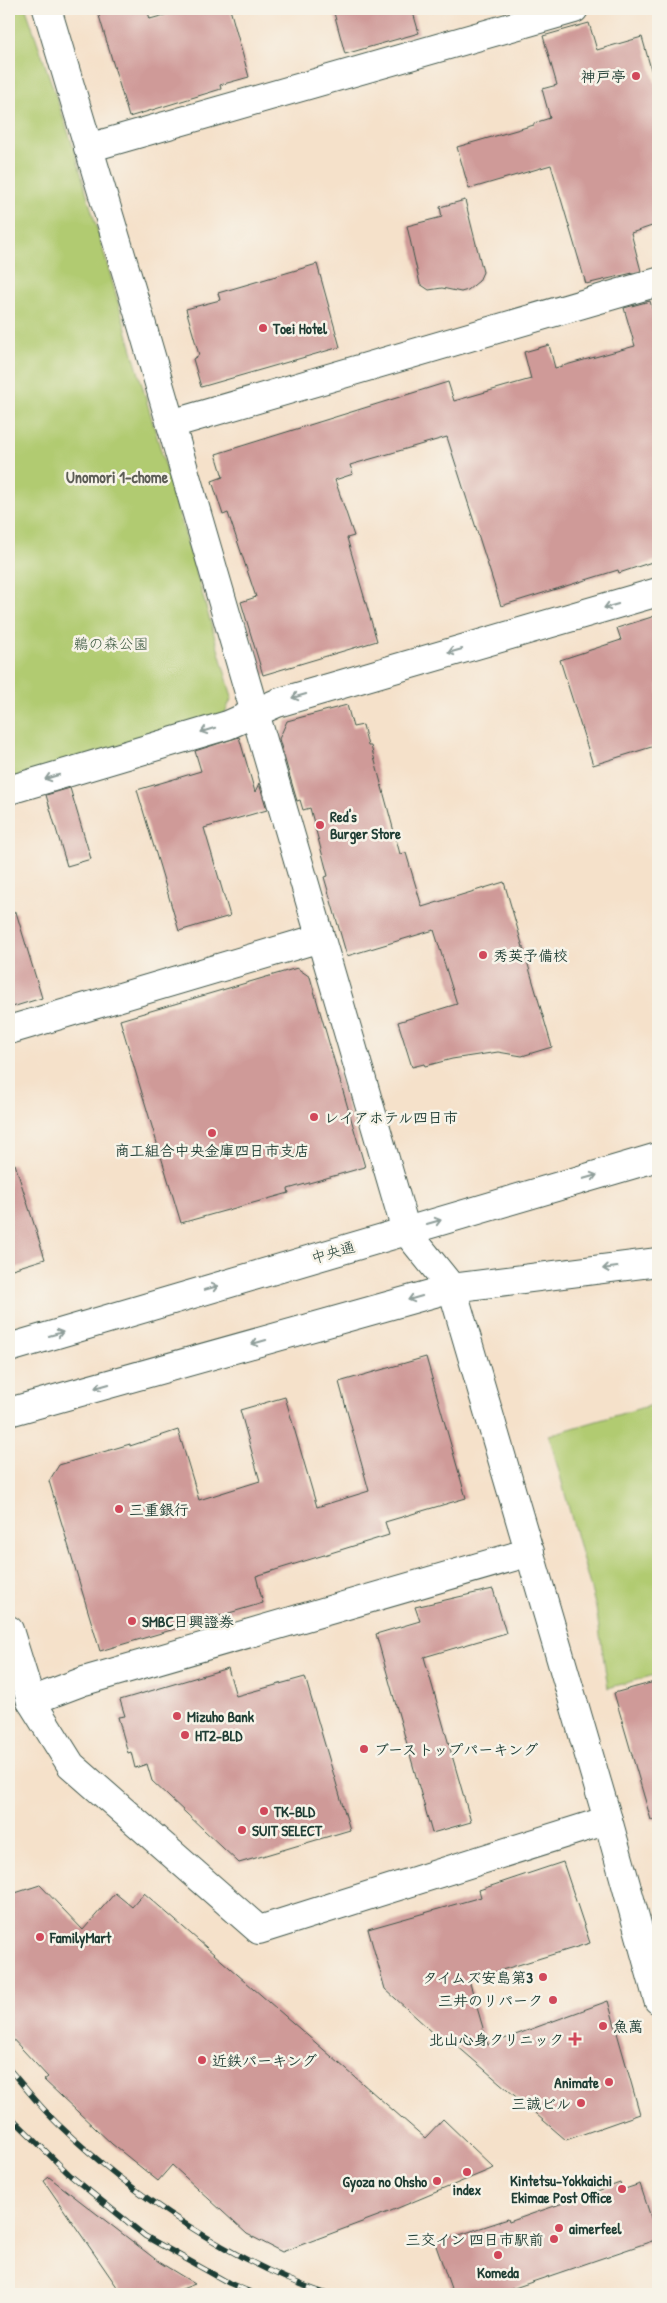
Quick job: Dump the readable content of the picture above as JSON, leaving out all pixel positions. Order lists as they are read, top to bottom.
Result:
{
  "streets": {
    "street": ["中央通"]
  },
  "districts": ["Unomori 1-chome"],
  "parks": ["鵜の森公園"],
  "places": {
    "other": [
      "神戸亭",
      "Toei Hotel",
      "Red's Burger Store",
      "秀英予備校",
      "レイアホテル四日市",
      "商工組合中央金庫四日市支店",
      "三重銀行",
      "SMBC日興證券",
      "Mizuho Bank",
      "HT2-BLD",
      "ブーストップパーキング",
      "TK-BLD",
      "SUIT SELECT",
      "FamilyMart",
      "タイムズ安島第3",
      "三井のリパーク",
      "魚萬",
      "近鉄パーキング",
      "Animate",
      "三誠ビル",
      "index",
      "Gyoza no Ohsho",
      "Kintetsu-Yokkaichi Ekimae Post Office",
      "aimerfeel",
      "三交イン 四日市駅前",
      "Komeda"
    ],
    "health": ["北山心身クリニック"]
  }
}
